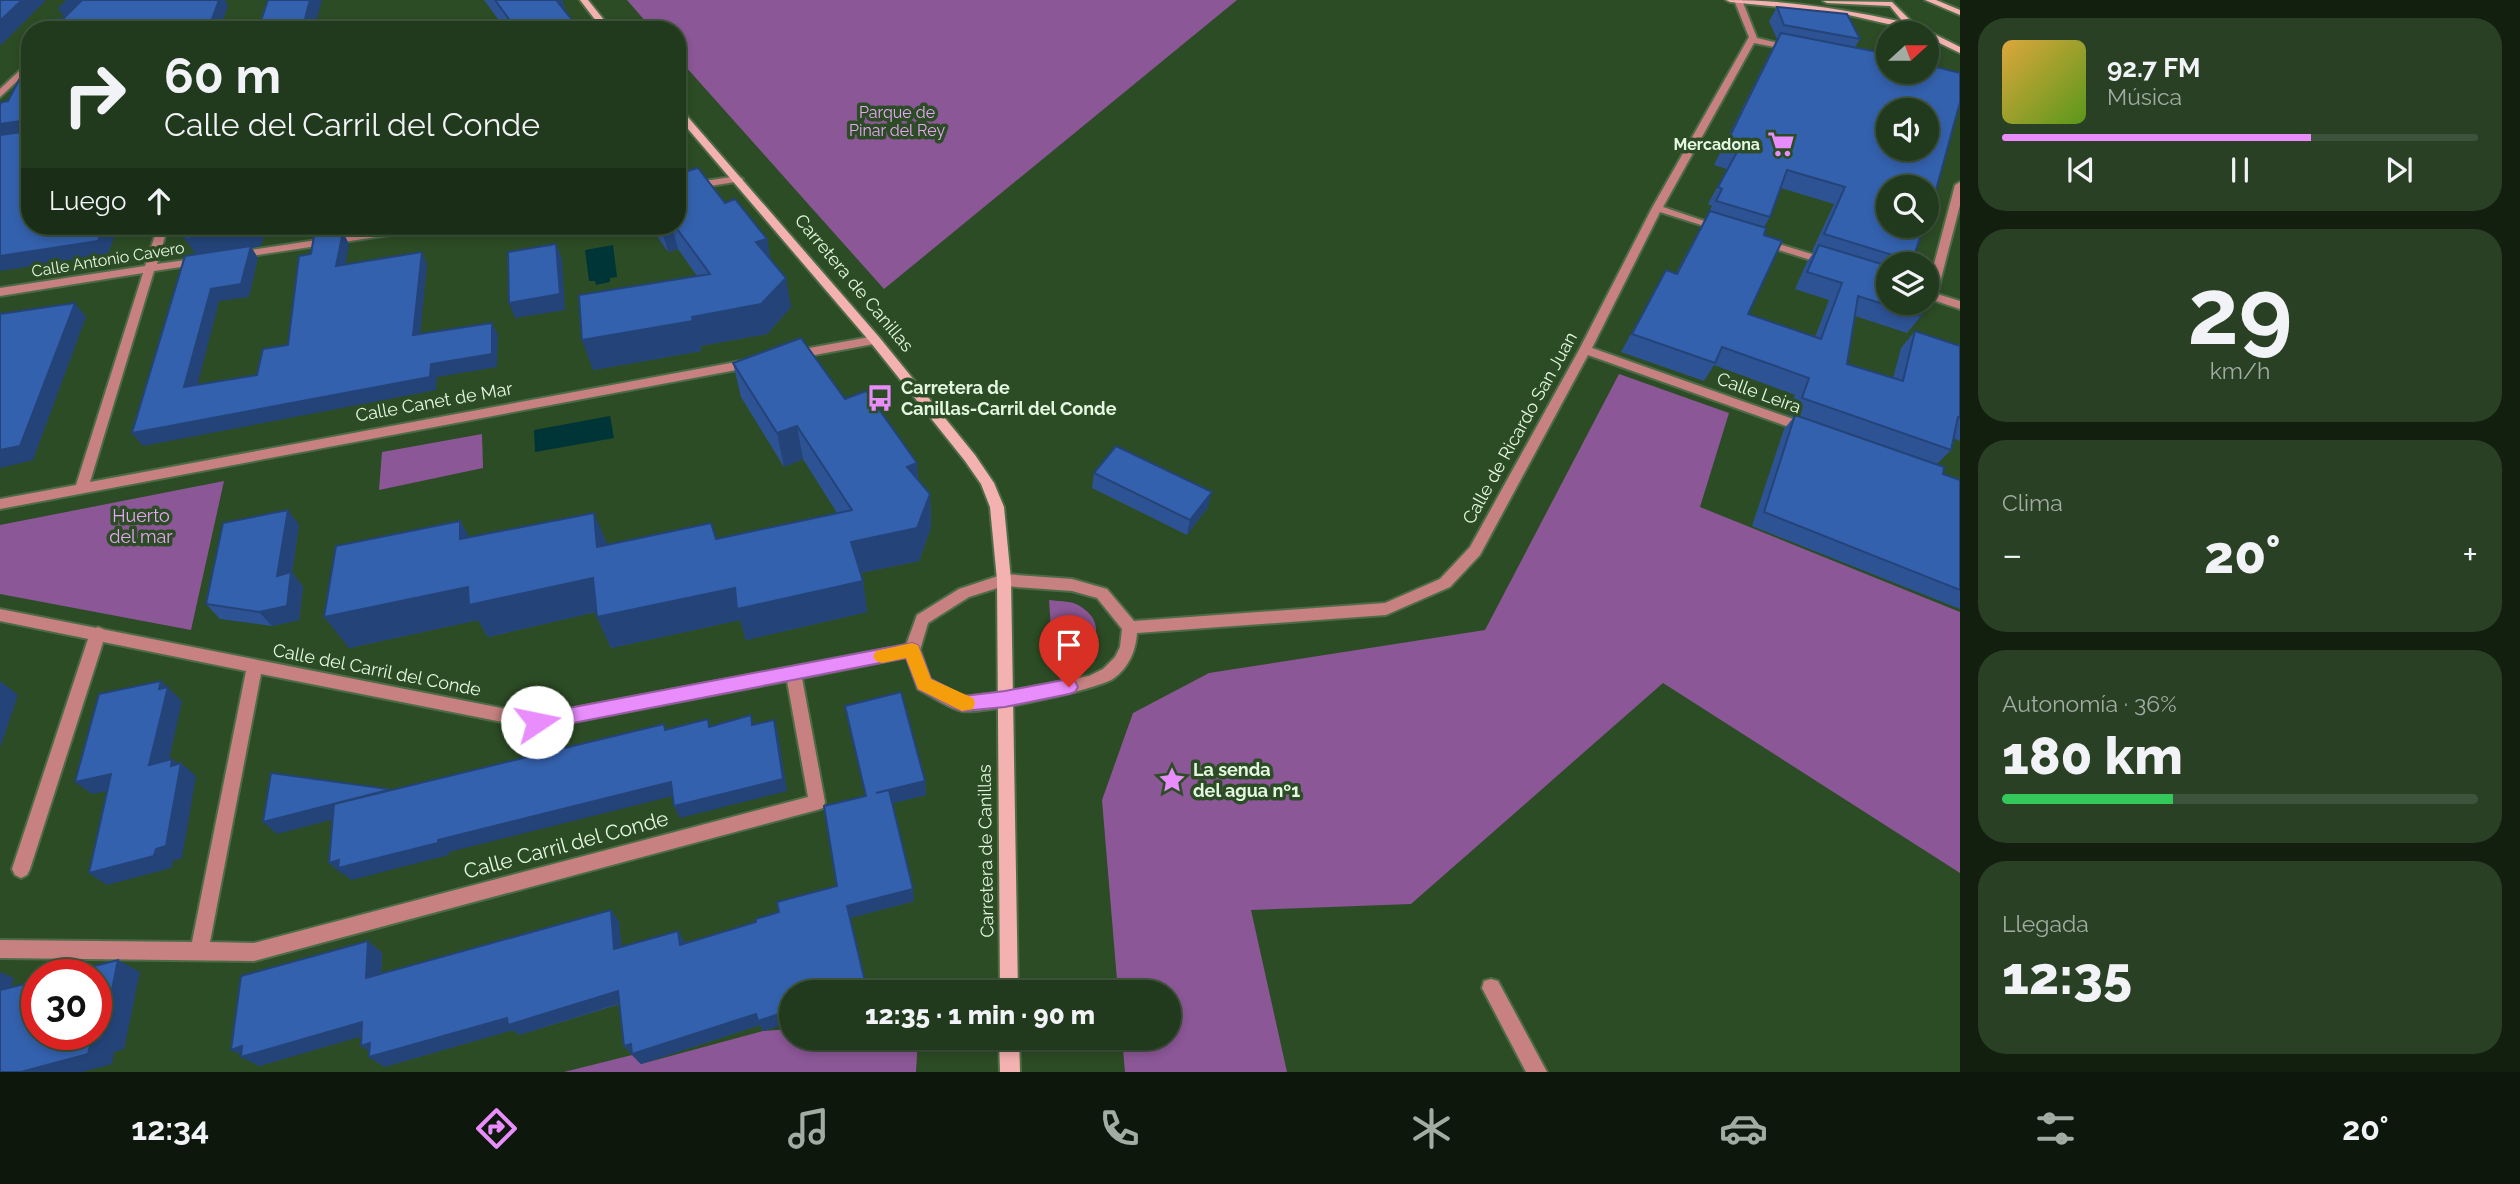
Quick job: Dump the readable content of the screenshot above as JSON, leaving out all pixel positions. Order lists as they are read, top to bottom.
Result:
{
  "streets": {
    "street": [
      "Calle Antonio Cavero",
      "Carretera de Canillas",
      "Calle Leira",
      "Calle Canet de Mar",
      "Calle de Ricardo San Juan",
      "Calle del Carril del Conde",
      "Calle Carril del Conde"
    ]
  },
  "crossings": [
    ["Carretera de Canillas", "Calle Canet de Mar"],
    ["Calle Leira", "Calle de Ricardo San Juan"],
    ["Calle del Carril del Conde", "Calle Carril del Conde"]
  ],
  "parks": ["Parque de Pinar del Rey", "Huerto del mar"],
  "places": {
    "supermarket": ["Mercadona"],
    "bus stop": ["Carretera de Canillas-Carril del Conde"],
    "place": ["La senda del agua nº1"]
  },
  "north": "right",
  "page": {
    "turn": ["60 m", "Calle del Carril del Conde"],
    "song": ["92.7 FM", "Música"],
    "then": "Luego",
    "tile": [
      ["29", "km/h"],
      "Clima",
      ["Autonomía · 36%", "180 km"],
      ["Llegada", "12:35"]
    ],
    "heat": ["−", "20°", "+"],
    "limit": "30",
    "trip": "12:35 · 1 min · 90 m",
    "tabs": ["12:34", "20°"]
  }
}
